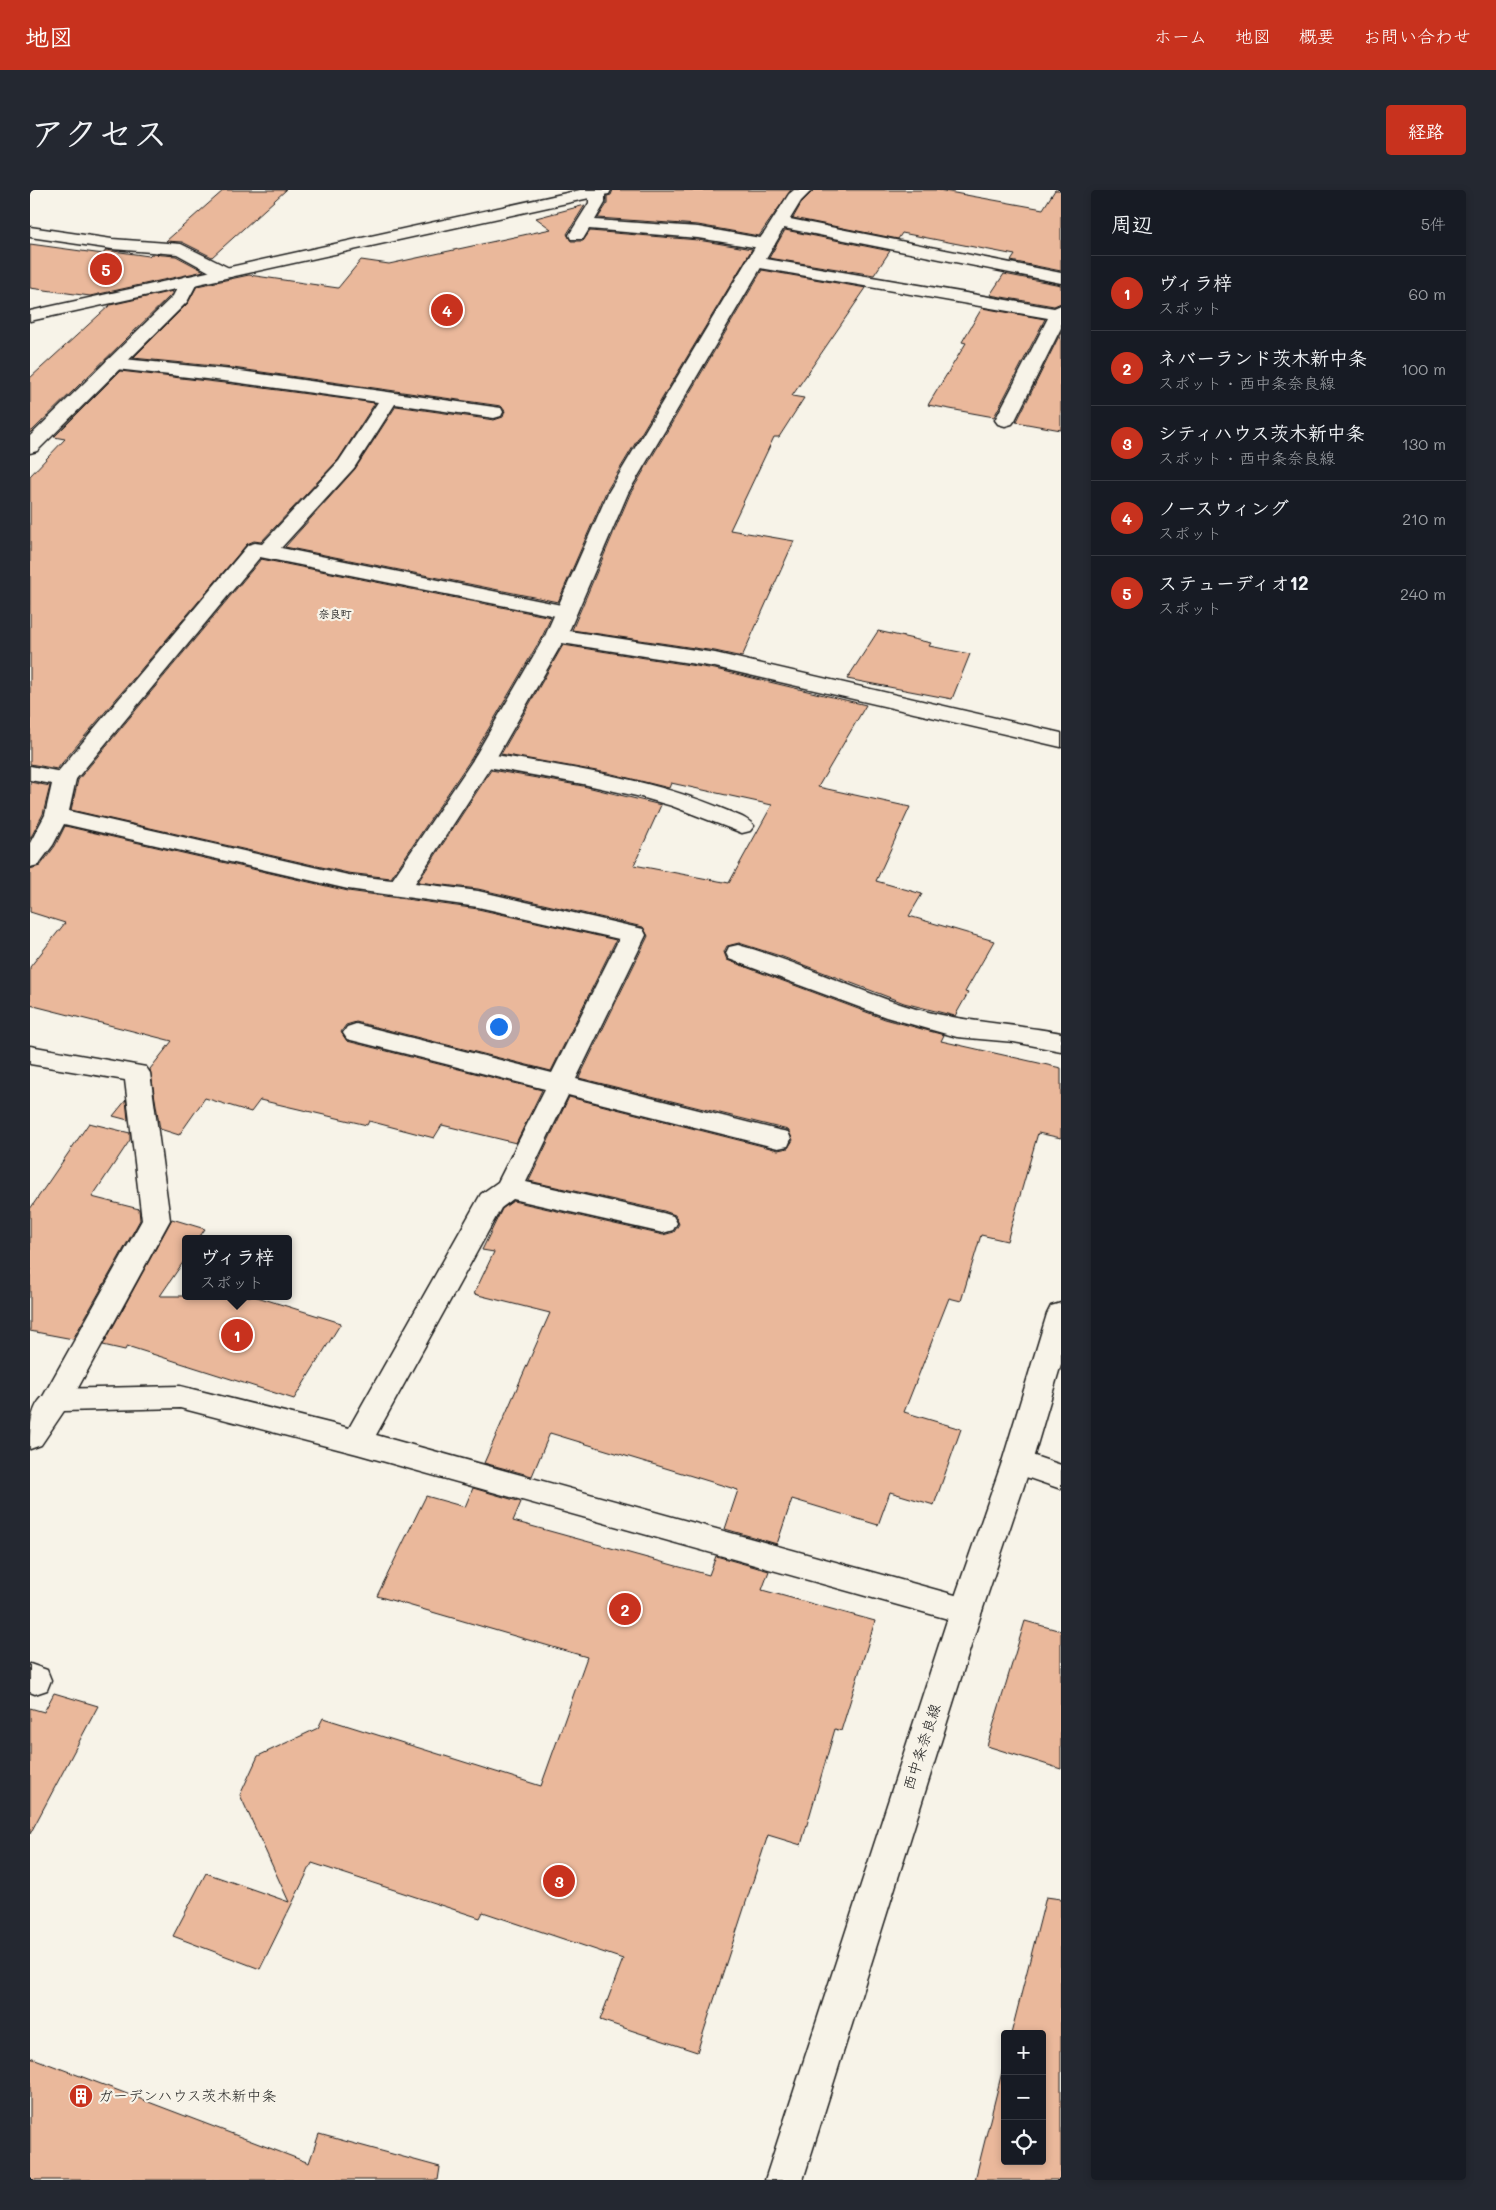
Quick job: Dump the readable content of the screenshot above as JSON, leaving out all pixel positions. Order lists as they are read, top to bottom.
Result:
{
  "streets": {
    "street": ["西中条奈良線"]
  },
  "districts": ["奈良町"],
  "places": {
    "building": ["ガーデンハウス茨木新中条"]
  },
  "page": {
    "header": "地図",
    "nav": [
      "ホーム",
      "地図",
      "概要",
      "お問い合わせ"
    ],
    "title": "アクセス",
    "buttons": "経路",
    "heading": ["周辺", "5件"],
    "pins": [
      "5",
      "4",
      "1",
      "2",
      "3"
    ],
    "list": [
      {
        "mark": "1",
        "name": "ヴィラ梓",
        "note": "スポット",
        "value": "60 m"
      },
      {
        "mark": "2",
        "name": "ネバーランド茨木新中条",
        "note": "スポット · 西中条奈良線",
        "value": "100 m"
      },
      {
        "mark": "3",
        "name": "シティハウス茨木新中条",
        "note": "スポット · 西中条奈良線",
        "value": "130 m"
      },
      {
        "mark": "4",
        "name": "ノースウィング",
        "note": "スポット",
        "value": "210 m"
      },
      {
        "mark": "5",
        "name": "ステューディオ12",
        "note": "スポット",
        "value": "240 m"
      }
    ],
    "popup": ["ヴィラ梓", "スポット"],
    "map_buttons": ["+", "−"]
  }
}
